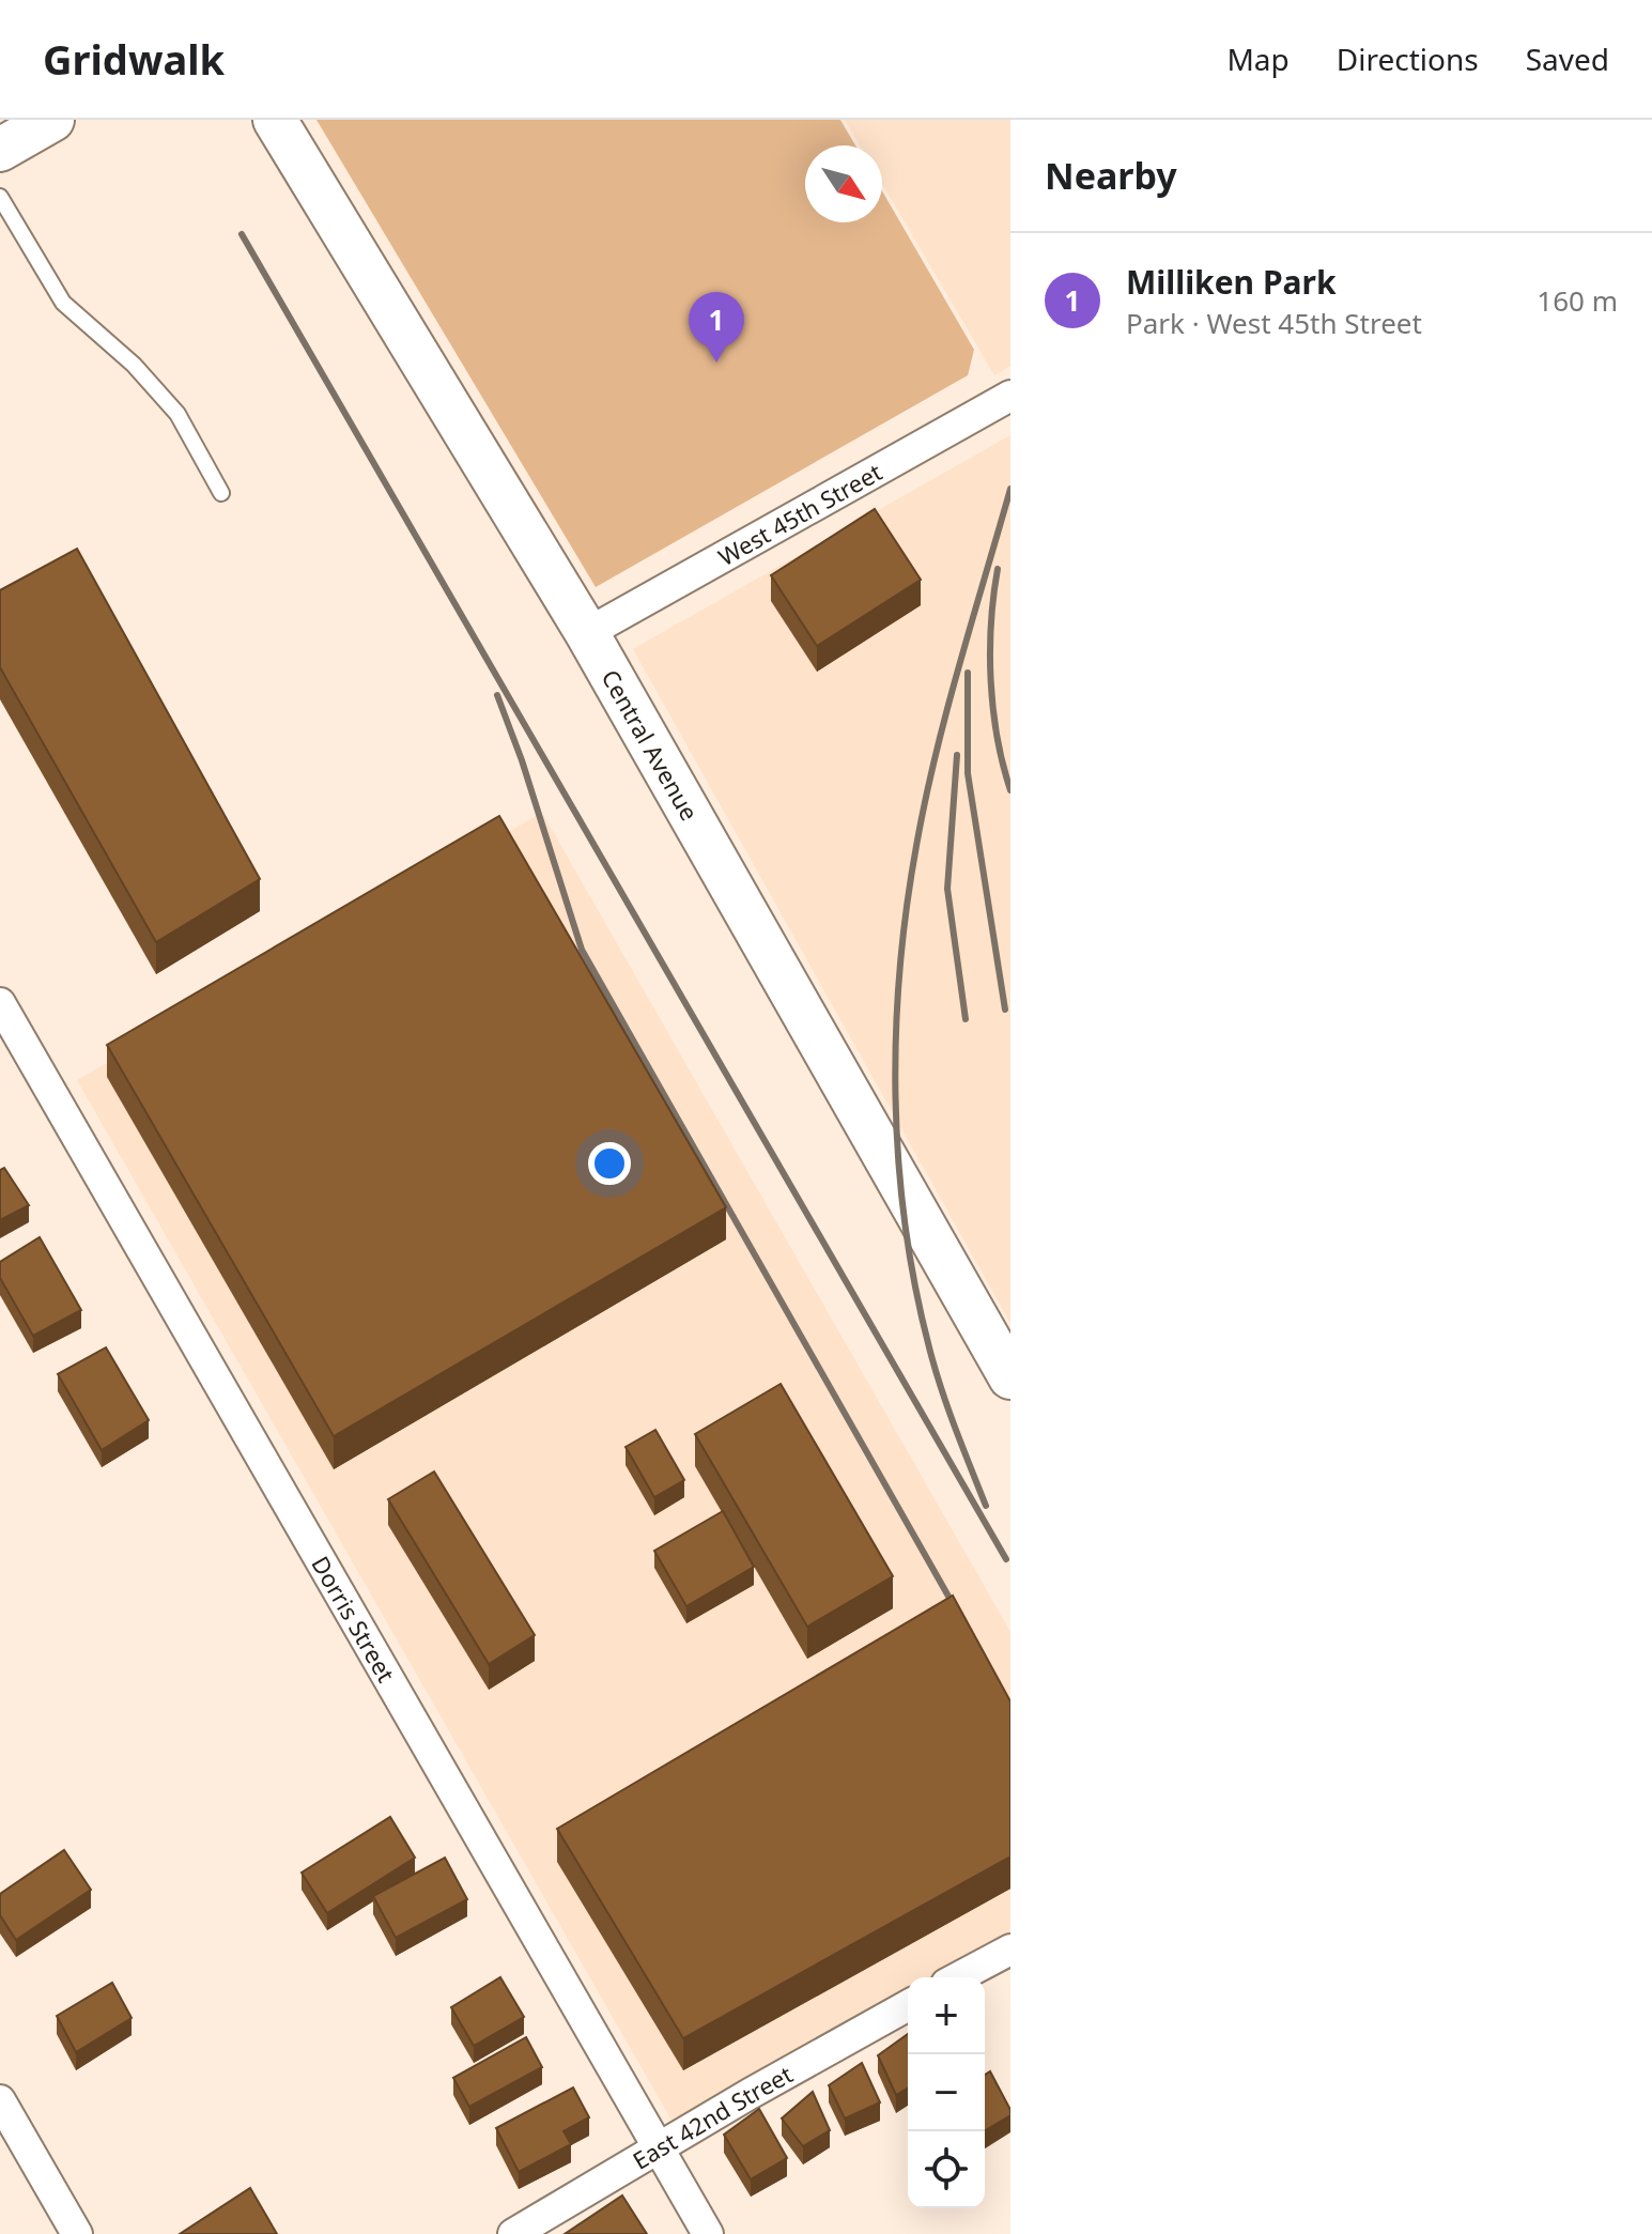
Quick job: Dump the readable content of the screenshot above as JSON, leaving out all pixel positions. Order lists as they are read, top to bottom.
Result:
{
  "streets": {
    "street": [
      "West 45th Street",
      "Central Avenue",
      "Dorris Street",
      "East 42nd Street"
    ]
  },
  "crossings": [
    ["West 45th Street", "Central Avenue"],
    ["Dorris Street", "East 42nd Street"]
  ],
  "north": "bottom right",
  "page": {
    "header": "Gridwalk",
    "nav": ["Map", "Directions", "Saved"],
    "heading": "Nearby",
    "list": [
      {
        "mark": "1",
        "name": "Milliken Park",
        "note": "Park · West 45th Street",
        "value": "160 m"
      }
    ],
    "pins": "1",
    "map_buttons": ["+", "−"]
  }
}
